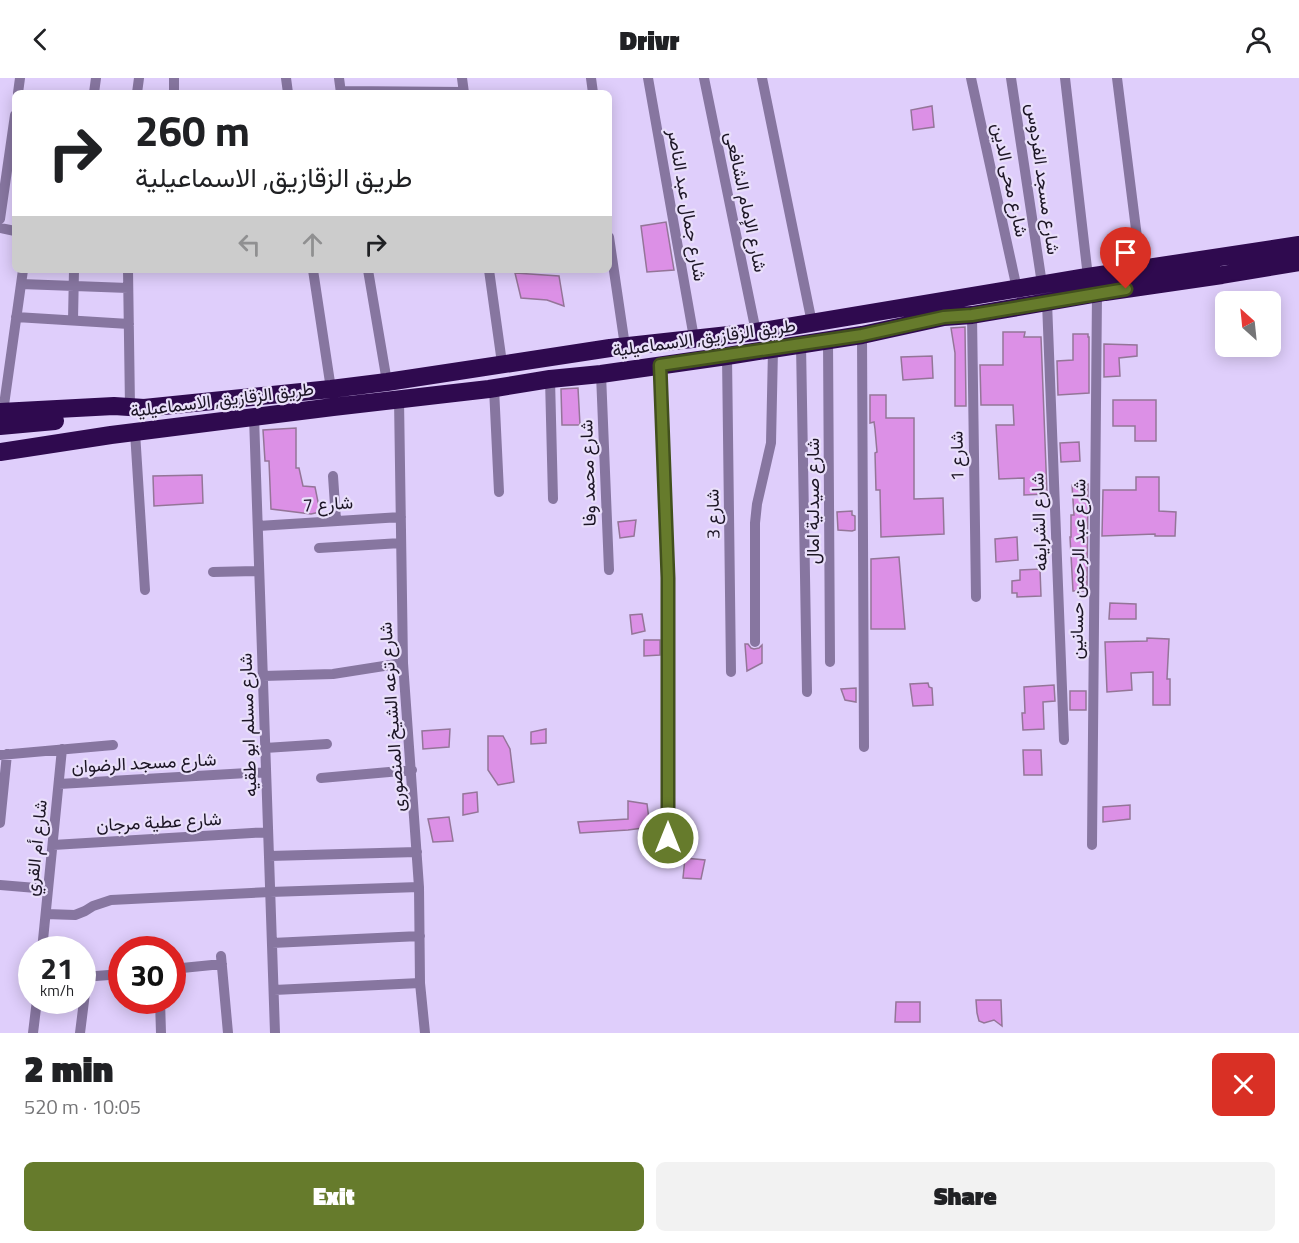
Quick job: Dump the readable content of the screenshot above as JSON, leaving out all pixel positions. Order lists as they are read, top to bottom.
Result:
{
  "streets": {
    "highway": ["طريق الزقازيق, الاسماعيلية"],
    "street": [
      "شارع مسجد الفردوس",
      "شارع محى الدين",
      "شارع الإمام الشافعى",
      "شارع جمال عبد الناصر",
      "شارع 1",
      "شارع محمد وفا",
      "شارع صيدلية امال",
      "شارع 7",
      "شارع 3",
      "شارع الشرايفه",
      "شارع عبد الرحمن حسانين",
      "شارع ترعه الشيخ المنصورى",
      "شارع مسلم ابو طقيه",
      "شارع مسجد الرضوان",
      "شارع عطية مرجان",
      "شارع أم القري"
    ]
  },
  "crossings": [
    ["شارع مسجد الفردوس", "طريق الزقازيق, الاسماعيلية"],
    ["شارع مسجد الفردوس", "شارع الشرايفه"],
    ["شارع محى الدين", "طريق الزقازيق, الاسماعيلية"],
    ["شارع الإمام الشافعى", "طريق الزقازيق, الاسماعيلية"],
    ["شارع جمال عبد الناصر", "طريق الزقازيق, الاسماعيلية"],
    ["طريق الزقازيق, الاسماعيلية", "شارع 1"],
    ["طريق الزقازيق, الاسماعيلية", "شارع محمد وفا"],
    ["طريق الزقازيق, الاسماعيلية", "شارع صيدلية امال"],
    ["طريق الزقازيق, الاسماعيلية", "شارع 3"],
    ["طريق الزقازيق, الاسماعيلية", "شارع الشرايفه"],
    ["طريق الزقازيق, الاسماعيلية", "شارع عبد الرحمن حسانين"],
    ["طريق الزقازيق, الاسماعيلية", "شارع ترعه الشيخ المنصورى"],
    ["طريق الزقازيق, الاسماعيلية", "شارع مسلم ابو طقيه"],
    ["شارع 7", "شارع ترعه الشيخ المنصورى"],
    ["شارع 7", "شارع مسلم ابو طقيه"],
    ["شارع مسلم ابو طقيه", "شارع مسجد الرضوان"],
    ["شارع مسلم ابو طقيه", "شارع عطية مرجان"],
    ["شارع مسجد الرضوان", "شارع أم القري"],
    ["شارع عطية مرجان", "شارع أم القري"]
  ],
  "north": "top left",
  "page": {
    "header": "Drivr",
    "turn": ["260 m", "طريق الزقازيق, الاسماعيلية"],
    "speed": "21 km/h",
    "limit": "30",
    "heading": ["2 min", "520 m · 10:05"],
    "buttons": ["Exit", "Share"]
  }
}
